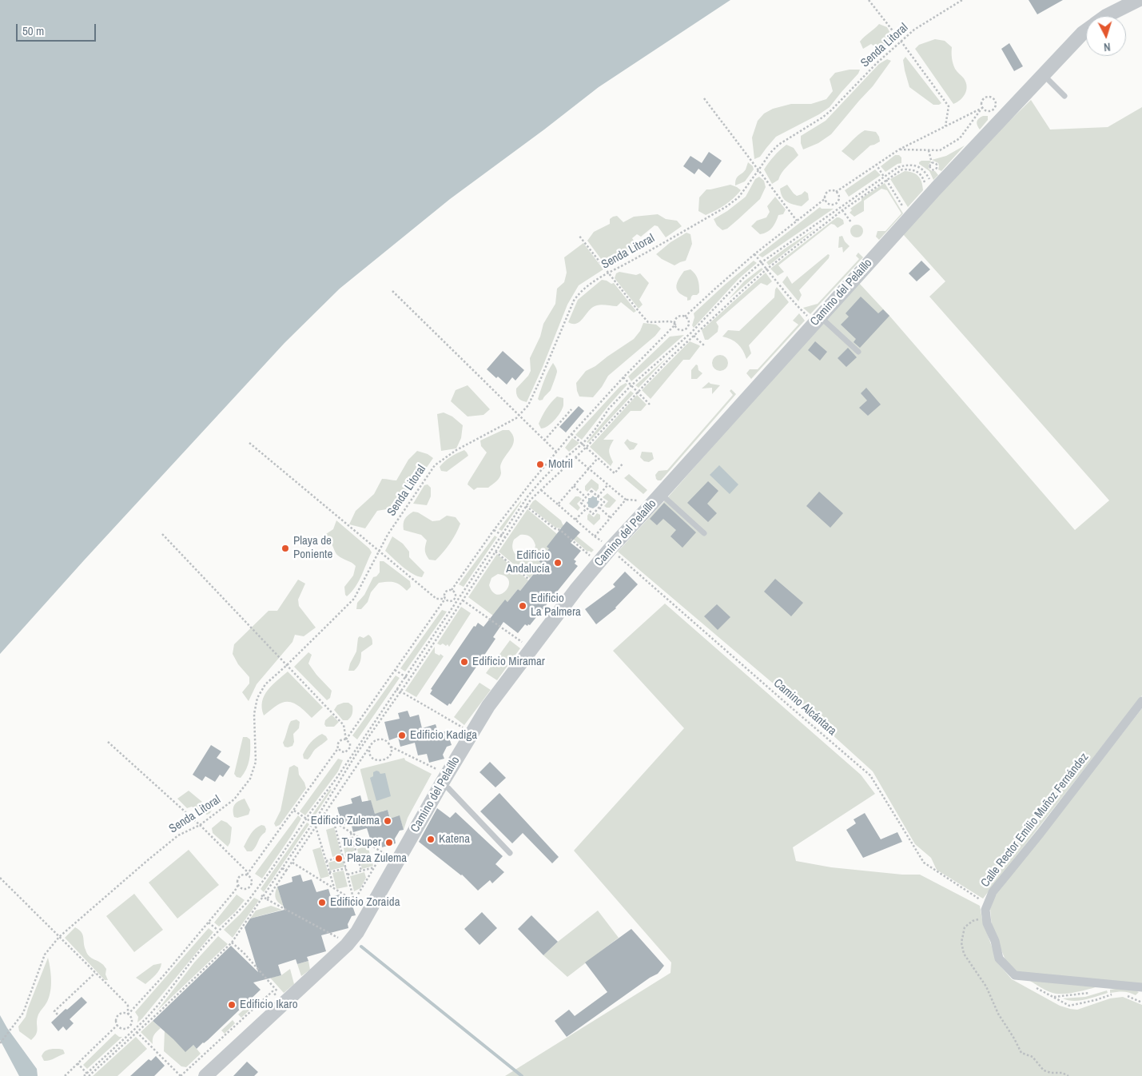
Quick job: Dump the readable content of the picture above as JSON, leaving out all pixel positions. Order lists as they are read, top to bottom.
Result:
{
  "streets": {
    "street": ["Camino del Pelaíllo", "Calle Rector Emilio Muñoz Fernández"],
    "path": ["Senda Litoral", "Camino Alcántara"]
  },
  "crossings": [
    ["Camino del Pelaíllo", "Camino Alcántara"]
  ],
  "places": [
    "Motril",
    "Playa de Poniente",
    "Edificio Andalucía",
    "Edificio La Palmera",
    "Edificio Miramar",
    "Edificio Kadiga",
    "Edificio Zulema",
    "Katena",
    "Tu Super",
    "Plaza Zulema",
    "Edificio Zoraida",
    "Edificio Ikaro"
  ],
  "scale_bar": "50 m",
  "north": "bottom"
}
